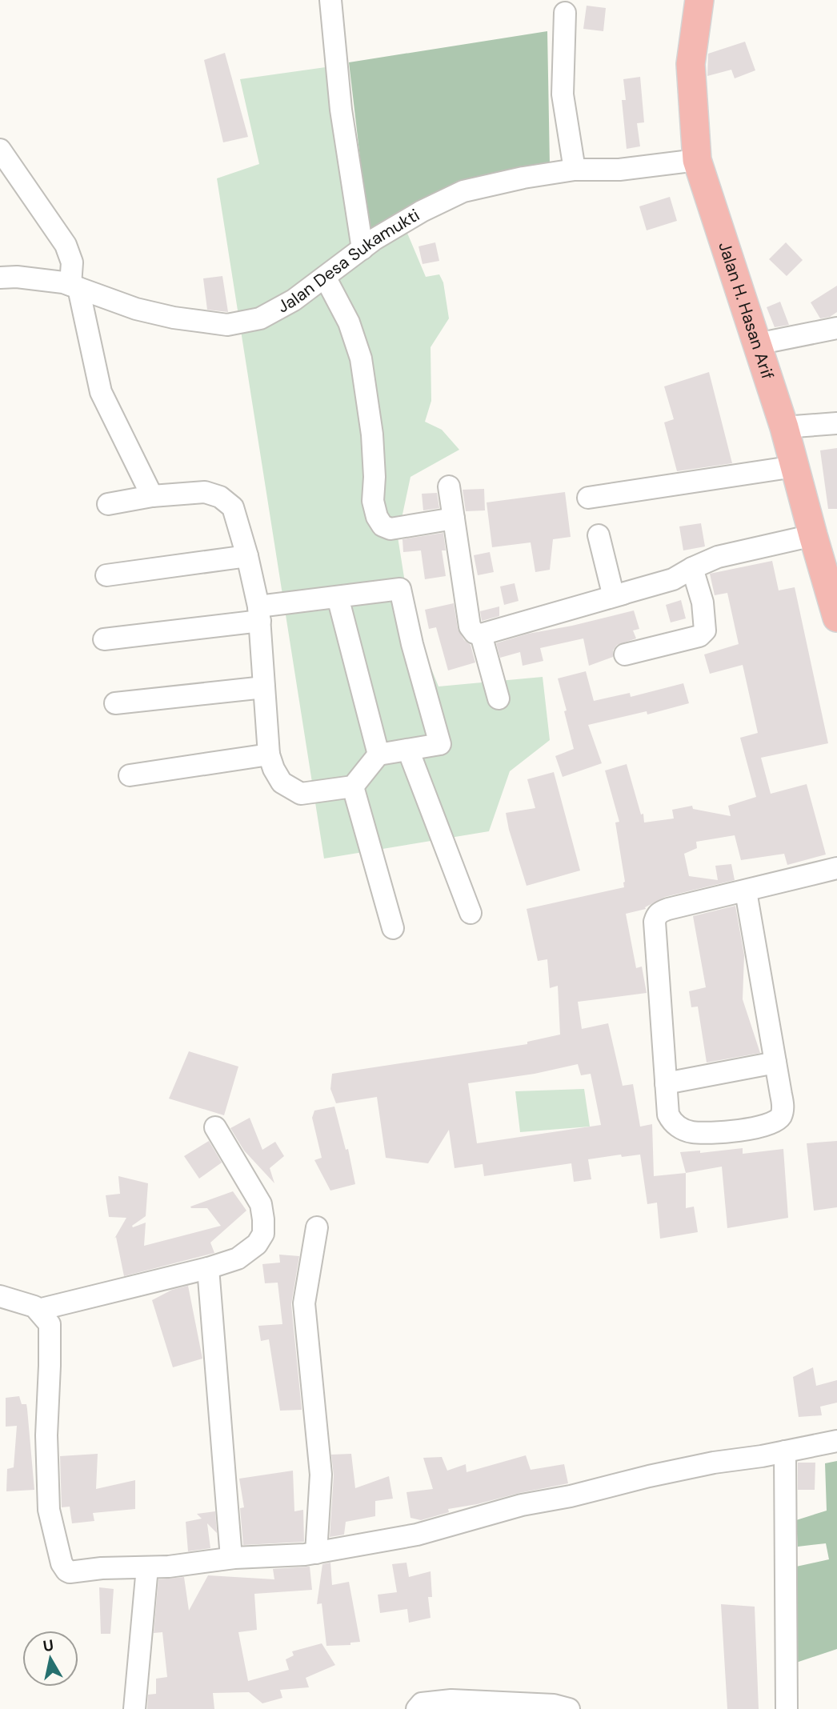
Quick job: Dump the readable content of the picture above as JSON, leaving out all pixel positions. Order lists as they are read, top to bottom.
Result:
{
  "streets": {
    "main road": ["Jalan H. Hasan Arif"],
    "street": ["Jalan Desa Sukamukti"]
  },
  "crossings": [
    ["Jalan Desa Sukamukti", "Jalan H. Hasan Arif"]
  ],
  "north": "top"
}
